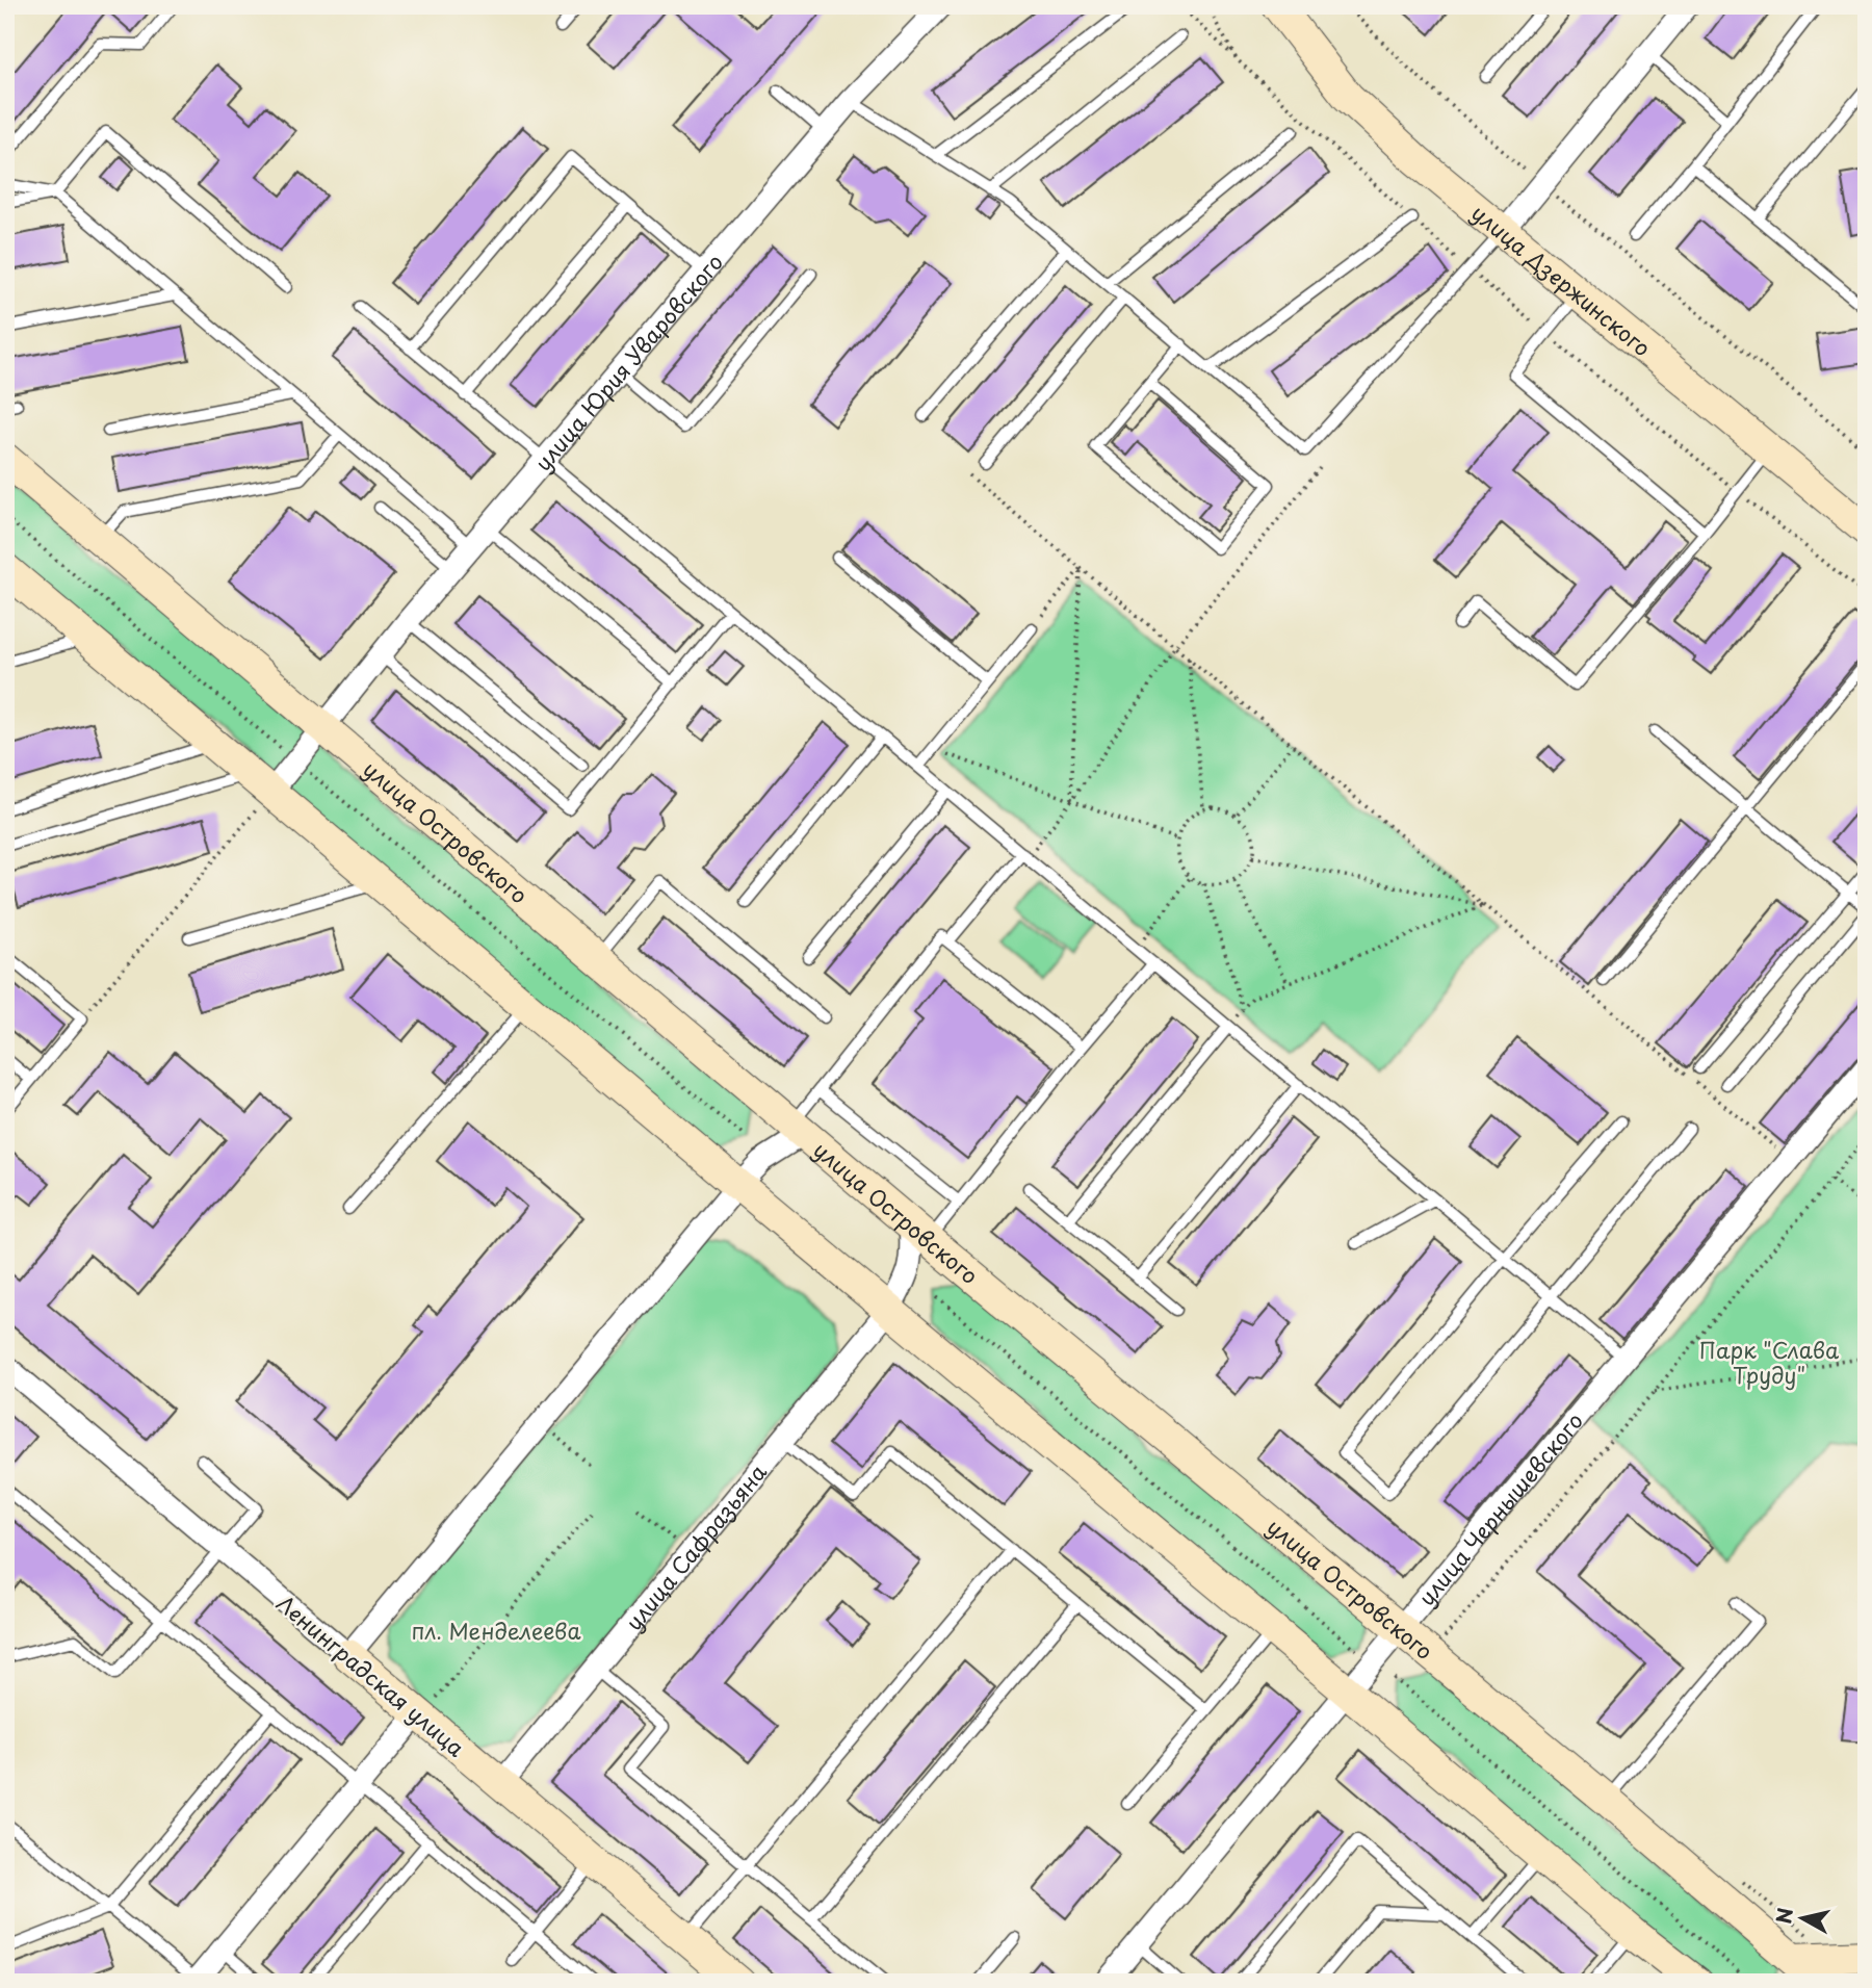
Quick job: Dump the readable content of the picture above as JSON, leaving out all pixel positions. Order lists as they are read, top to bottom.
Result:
{
  "streets": {
    "main road": ["улица Дзержинского", "улица Островского", "Ленинградская улица"],
    "street": ["улица Юрия Уваровского", "улица Чернышевского", "улица Сафразьяна"]
  },
  "crossings": [
    ["улица Юрия Уваровского", "улица Островского"],
    ["улица Островского", "улица Чернышевского"],
    ["улица Островского", "улица Сафразьяна"],
    ["улица Сафразьяна", "Ленинградская улица"]
  ],
  "parks": ["Парк \"Слава Труду\"", "пл. Менделеева"],
  "north": "left"
}
